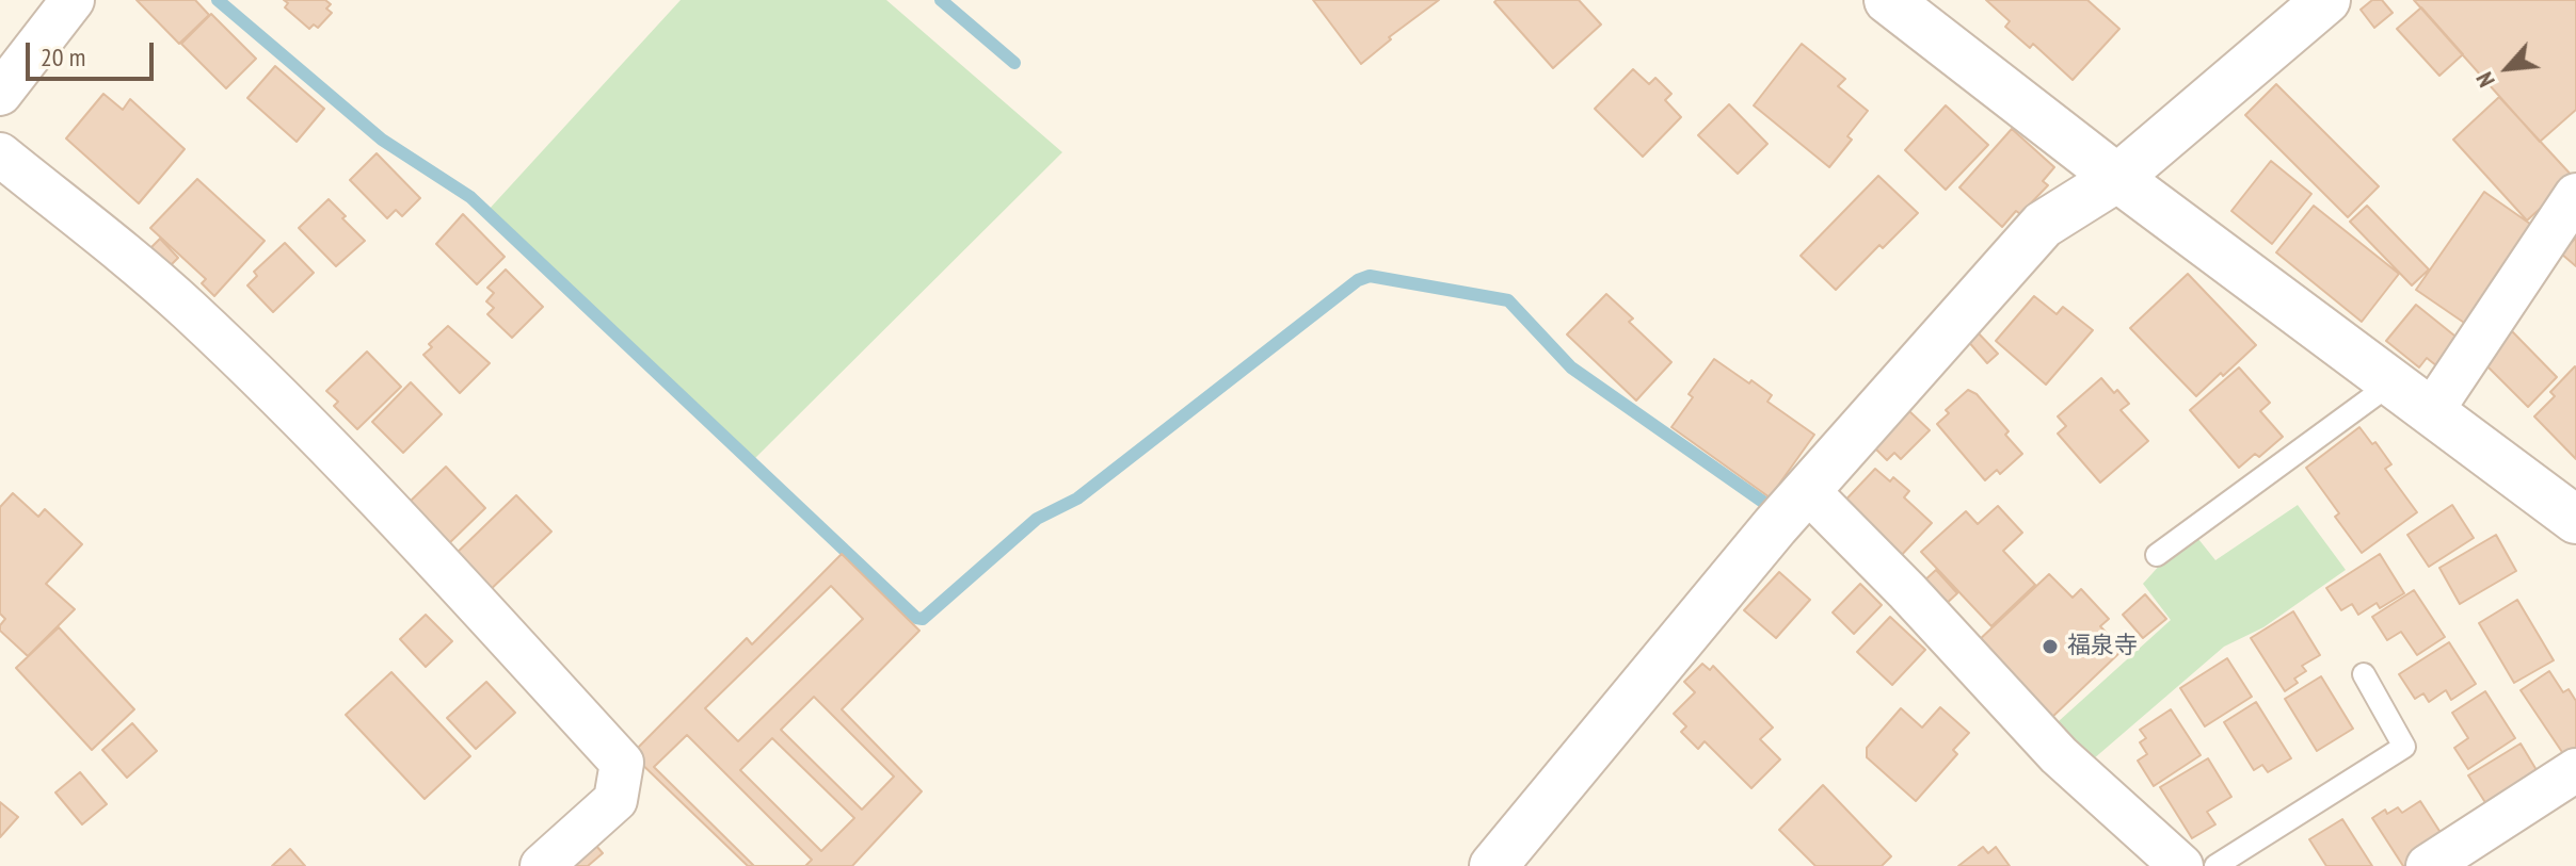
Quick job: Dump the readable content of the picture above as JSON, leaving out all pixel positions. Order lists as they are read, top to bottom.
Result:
{
  "places": ["福泉寺"],
  "scale_bar": "20 m",
  "north": "bottom left"
}
